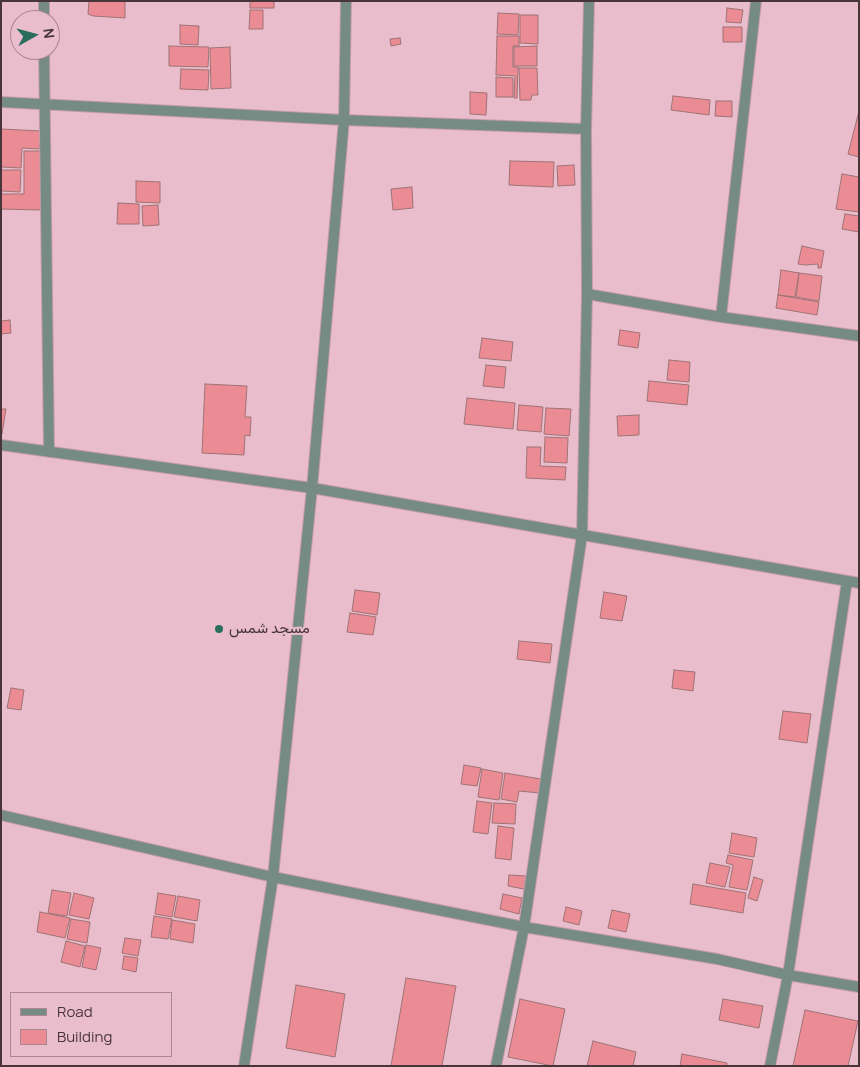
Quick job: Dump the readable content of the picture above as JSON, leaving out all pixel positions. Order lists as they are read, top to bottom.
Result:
{
  "places": ["مسجد شمس"],
  "legend": ["Road", "Building"],
  "north": "right"
}
